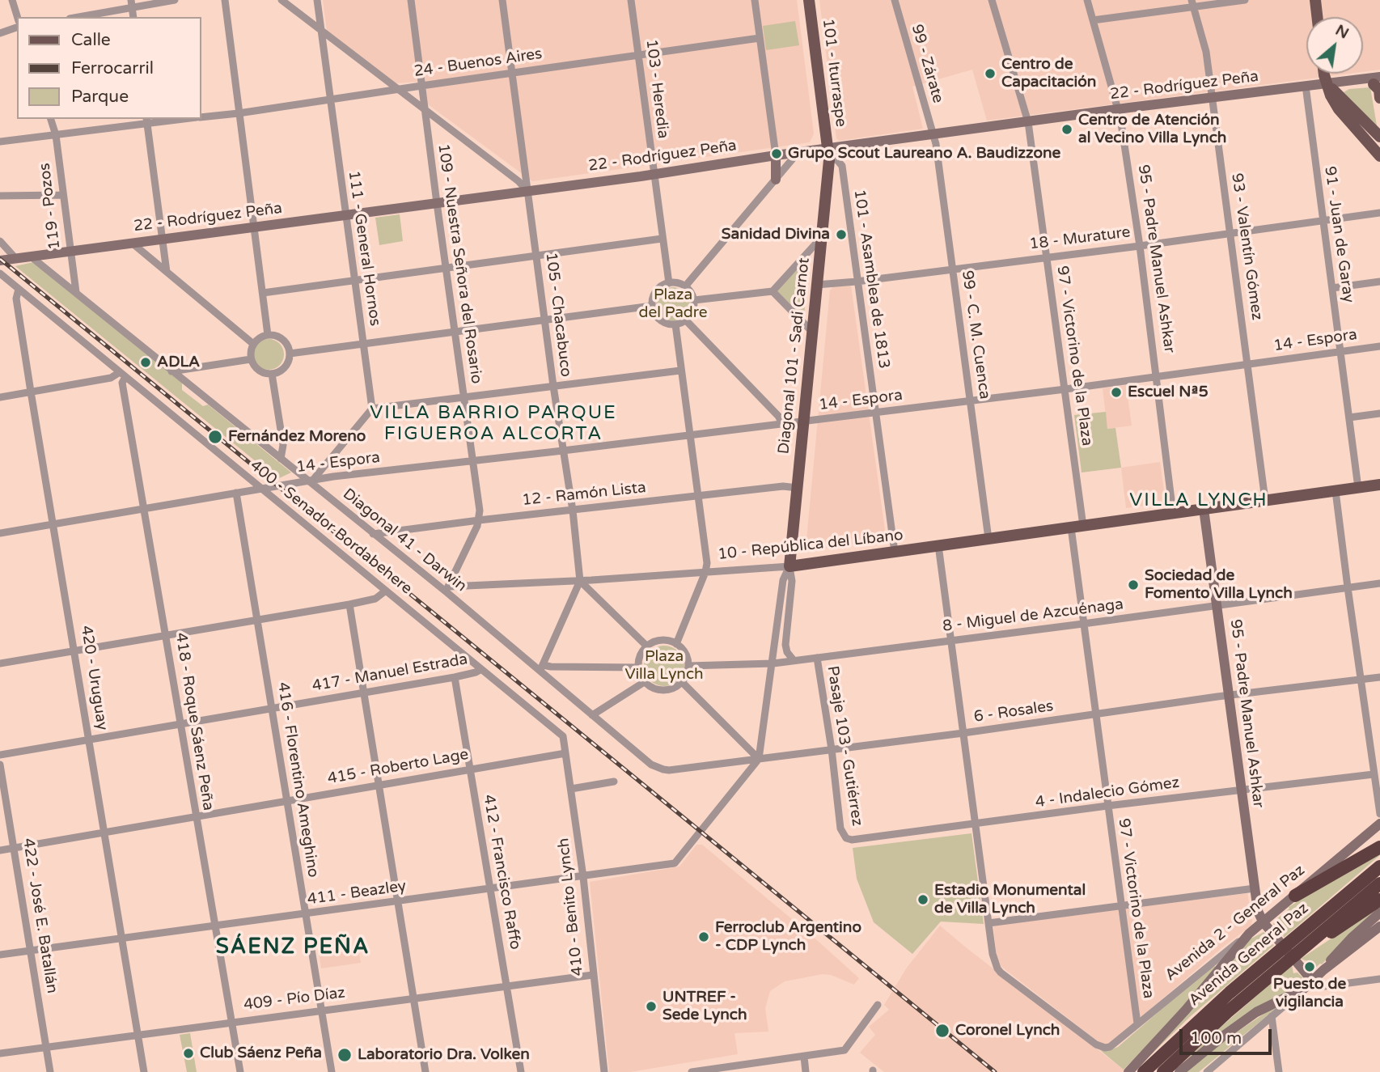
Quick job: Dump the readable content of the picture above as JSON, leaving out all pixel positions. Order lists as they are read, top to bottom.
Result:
{
  "streets": {
    "highway": ["Avenida General Paz"],
    "main road": ["101 - Iturraspe", "Diagonal 101 - Sadi Carnot", "10 - República del Líbano"],
    "street": [
      "24 - Buenos Aires",
      "99 - Zárate",
      "22 - Rodríguez Peña",
      "103 - Heredia",
      "119 - Pozos",
      "91 - Juan de Garay",
      "18 - Murature",
      "93 - Valentín Gómez",
      "111 - General Hornos",
      "95 - Padre Manuel Ashkar",
      "109 - Nuestra Señora del Rosario",
      "101 - Asamblea de 1813",
      "105 - Chacabuco",
      "99 - C. M. Cuenca",
      "14 - Espora",
      "97 - Victorino de la Plaza",
      "12 - Ramón Lista",
      "400 - Senador Bordabehere",
      "Diagonal 41 - Darwin",
      "8 - Miguel de Azcuénaga",
      "417 - Manuel Estrada",
      "420 - Uruguay",
      "6 - Rosales",
      "418 - Roque Sáenz Peña",
      "Pasaje 103 - Gutiérrez",
      "415 - Roberto Lage",
      "416 - Florentino Ameghino",
      "4 - Indalecio Gómez",
      "412 - Francisco Raffo",
      "411 - Beazley",
      "410 - Benito Lynch",
      "422 - José E. Batallán",
      "Avenida 2 - General Paz",
      "409 - Pío Díaz"
    ]
  },
  "crossings": [
    ["24 - Buenos Aires", "103 - Heredia"],
    ["24 - Buenos Aires", "119 - Pozos"],
    ["24 - Buenos Aires", "111 - General Hornos"],
    ["24 - Buenos Aires", "109 - Nuestra Señora del Rosario"],
    ["24 - Buenos Aires", "105 - Chacabuco"],
    ["99 - Zárate", "22 - Rodríguez Peña"],
    ["99 - Zárate", "99 - C. M. Cuenca"],
    ["101 - Iturraspe", "22 - Rodríguez Peña"],
    ["101 - Iturraspe", "101 - Asamblea de 1813"],
    ["101 - Iturraspe", "Diagonal 101 - Sadi Carnot"],
    ["22 - Rodríguez Peña", "103 - Heredia"],
    ["22 - Rodríguez Peña", "119 - Pozos"],
    ["22 - Rodríguez Peña", "91 - Juan de Garay"],
    ["22 - Rodríguez Peña", "93 - Valentín Gómez"],
    ["22 - Rodríguez Peña", "111 - General Hornos"],
    ["22 - Rodríguez Peña", "95 - Padre Manuel Ashkar"],
    ["22 - Rodríguez Peña", "109 - Nuestra Señora del Rosario"],
    ["22 - Rodríguez Peña", "101 - Asamblea de 1813"],
    ["22 - Rodríguez Peña", "105 - Chacabuco"],
    ["22 - Rodríguez Peña", "99 - C. M. Cuenca"],
    ["22 - Rodríguez Peña", "Diagonal 101 - Sadi Carnot"],
    ["22 - Rodríguez Peña", "97 - Victorino de la Plaza"],
    ["22 - Rodríguez Peña", "Diagonal 41 - Darwin"],
    ["119 - Pozos", "Diagonal 41 - Darwin"],
    ["91 - Juan de Garay", "18 - Murature"],
    ["91 - Juan de Garay", "14 - Espora"],
    ["91 - Juan de Garay", "10 - República del Líbano"],
    ["18 - Murature", "93 - Valentín Gómez"],
    ["18 - Murature", "95 - Padre Manuel Ashkar"],
    ["18 - Murature", "101 - Asamblea de 1813"],
    ["18 - Murature", "99 - C. M. Cuenca"],
    ["18 - Murature", "Diagonal 101 - Sadi Carnot"],
    ["18 - Murature", "97 - Victorino de la Plaza"],
    ["93 - Valentín Gómez", "14 - Espora"],
    ["93 - Valentín Gómez", "10 - República del Líbano"],
    ["95 - Padre Manuel Ashkar", "14 - Espora"],
    ["95 - Padre Manuel Ashkar", "10 - República del Líbano"],
    ["95 - Padre Manuel Ashkar", "8 - Miguel de Azcuénaga"],
    ["95 - Padre Manuel Ashkar", "6 - Rosales"],
    ["95 - Padre Manuel Ashkar", "4 - Indalecio Gómez"],
    ["95 - Padre Manuel Ashkar", "Avenida 2 - General Paz"],
    ["109 - Nuestra Señora del Rosario", "14 - Espora"],
    ["109 - Nuestra Señora del Rosario", "12 - Ramón Lista"],
    ["101 - Asamblea de 1813", "14 - Espora"],
    ["101 - Asamblea de 1813", "Diagonal 101 - Sadi Carnot"],
    ["101 - Asamblea de 1813", "10 - República del Líbano"],
    ["105 - Chacabuco", "14 - Espora"],
    ["105 - Chacabuco", "12 - Ramón Lista"],
    ["105 - Chacabuco", "Diagonal 41 - Darwin"],
    ["105 - Chacabuco", "10 - República del Líbano"],
    ["99 - C. M. Cuenca", "14 - Espora"],
    ["99 - C. M. Cuenca", "10 - República del Líbano"],
    ["14 - Espora", "Diagonal 101 - Sadi Carnot"],
    ["14 - Espora", "97 - Victorino de la Plaza"],
    ["14 - Espora", "400 - Senador Bordabehere"],
    ["14 - Espora", "Diagonal 41 - Darwin"],
    ["14 - Espora", "420 - Uruguay"],
    ["14 - Espora", "418 - Roque Sáenz Peña"],
    ["14 - Espora", "416 - Florentino Ameghino"],
    ["Diagonal 101 - Sadi Carnot", "12 - Ramón Lista"],
    ["Diagonal 101 - Sadi Carnot", "10 - República del Líbano"],
    ["Diagonal 101 - Sadi Carnot", "8 - Miguel de Azcuénaga"],
    ["Diagonal 101 - Sadi Carnot", "6 - Rosales"],
    ["Diagonal 101 - Sadi Carnot", "411 - Beazley"],
    ["97 - Victorino de la Plaza", "10 - República del Líbano"],
    ["97 - Victorino de la Plaza", "8 - Miguel de Azcuénaga"],
    ["97 - Victorino de la Plaza", "6 - Rosales"],
    ["97 - Victorino de la Plaza", "4 - Indalecio Gómez"],
    ["97 - Victorino de la Plaza", "Avenida 2 - General Paz"],
    ["12 - Ramón Lista", "Diagonal 41 - Darwin"],
    ["400 - Senador Bordabehere", "417 - Manuel Estrada"],
    ["400 - Senador Bordabehere", "420 - Uruguay"],
    ["400 - Senador Bordabehere", "418 - Roque Sáenz Peña"],
    ["400 - Senador Bordabehere", "410 - Benito Lynch"],
    ["Diagonal 41 - Darwin", "10 - República del Líbano"],
    ["Diagonal 41 - Darwin", "6 - Rosales"],
    ["8 - Miguel de Azcuénaga", "Pasaje 103 - Gutiérrez"],
    ["417 - Manuel Estrada", "420 - Uruguay"],
    ["417 - Manuel Estrada", "418 - Roque Sáenz Peña"],
    ["417 - Manuel Estrada", "416 - Florentino Ameghino"],
    ["417 - Manuel Estrada", "412 - Francisco Raffo"],
    ["420 - Uruguay", "415 - Roberto Lage"],
    ["420 - Uruguay", "411 - Beazley"],
    ["420 - Uruguay", "409 - Pío Díaz"],
    ["6 - Rosales", "Pasaje 103 - Gutiérrez"],
    ["6 - Rosales", "411 - Beazley"],
    ["418 - Roque Sáenz Peña", "415 - Roberto Lage"],
    ["418 - Roque Sáenz Peña", "411 - Beazley"],
    ["418 - Roque Sáenz Peña", "409 - Pío Díaz"],
    ["Pasaje 103 - Gutiérrez", "4 - Indalecio Gómez"],
    ["415 - Roberto Lage", "416 - Florentino Ameghino"],
    ["415 - Roberto Lage", "412 - Francisco Raffo"],
    ["415 - Roberto Lage", "410 - Benito Lynch"],
    ["415 - Roberto Lage", "422 - José E. Batallán"],
    ["416 - Florentino Ameghino", "411 - Beazley"],
    ["416 - Florentino Ameghino", "409 - Pío Díaz"],
    ["412 - Francisco Raffo", "411 - Beazley"],
    ["412 - Francisco Raffo", "409 - Pío Díaz"],
    ["411 - Beazley", "410 - Benito Lynch"],
    ["411 - Beazley", "422 - José E. Batallán"],
    ["410 - Benito Lynch", "409 - Pío Díaz"],
    ["422 - José E. Batallán", "409 - Pío Díaz"],
    ["Avenida 2 - General Paz", "Avenida General Paz"]
  ],
  "districts": ["VILLA BARRIO PARQUE FIGUEROA ALCORTA", "VILLA LYNCH", "SÁENZ PEÑA"],
  "parks": ["Plaza del Padre", "Plaza Villa Lynch"],
  "places": [
    "Centro de Capacitación",
    "Centro de Atención al Vecino Villa Lynch",
    "Grupo Scout Laureano A. Baudizzone",
    "Sanidad Divina",
    "ADLA",
    "Escuel Nª5",
    "Fernández Moreno",
    "Sociedad de Fomento Villa Lynch",
    "Estadio Monumental de Villa Lynch",
    "Ferroclub Argentino - CDP Lynch",
    "Puesto de vigilancia",
    "UNTREF - Sede Lynch",
    "Coronel Lynch",
    "Club Sáenz Peña",
    "Laboratorio Dra. Volken"
  ],
  "legend": ["Calle", "Ferrocarril", "Parque"],
  "scale_bar": "100 m",
  "north": "top right"
}
